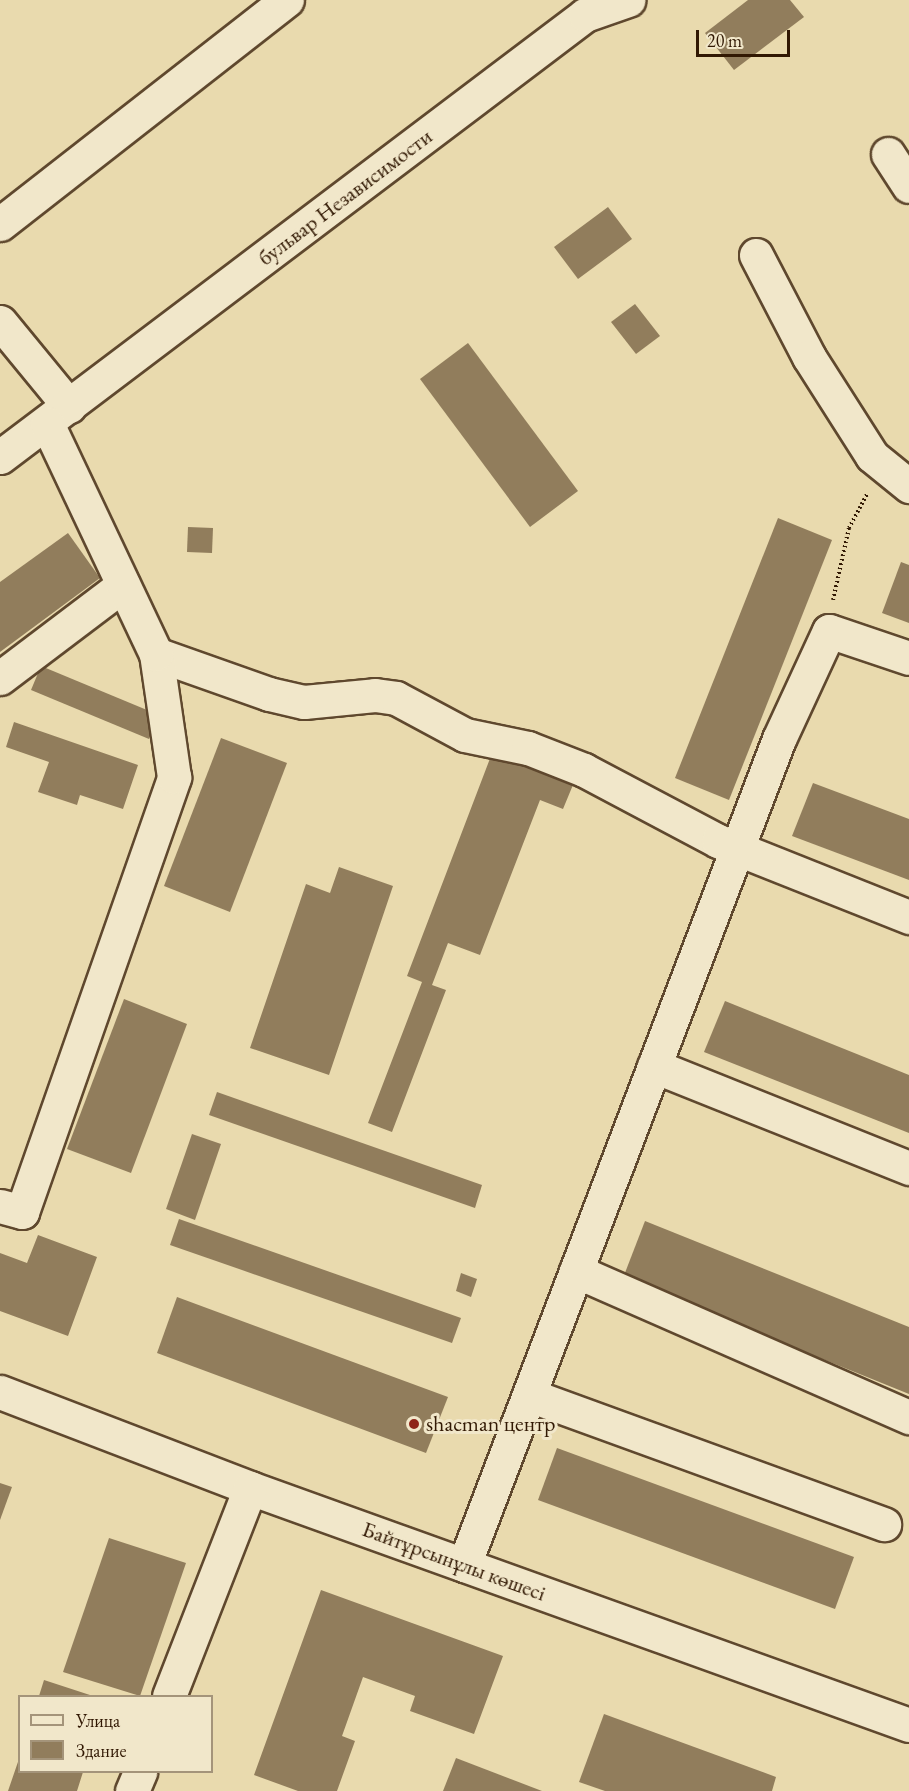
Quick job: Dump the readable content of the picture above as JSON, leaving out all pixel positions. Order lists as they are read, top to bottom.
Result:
{
  "streets": {
    "street": ["бульвар Независимости", "Байтұрсынұлы көшесі"]
  },
  "places": ["shacman центр"],
  "legend": ["Улица", "Здание"],
  "scale_bar": "20 m"
}
